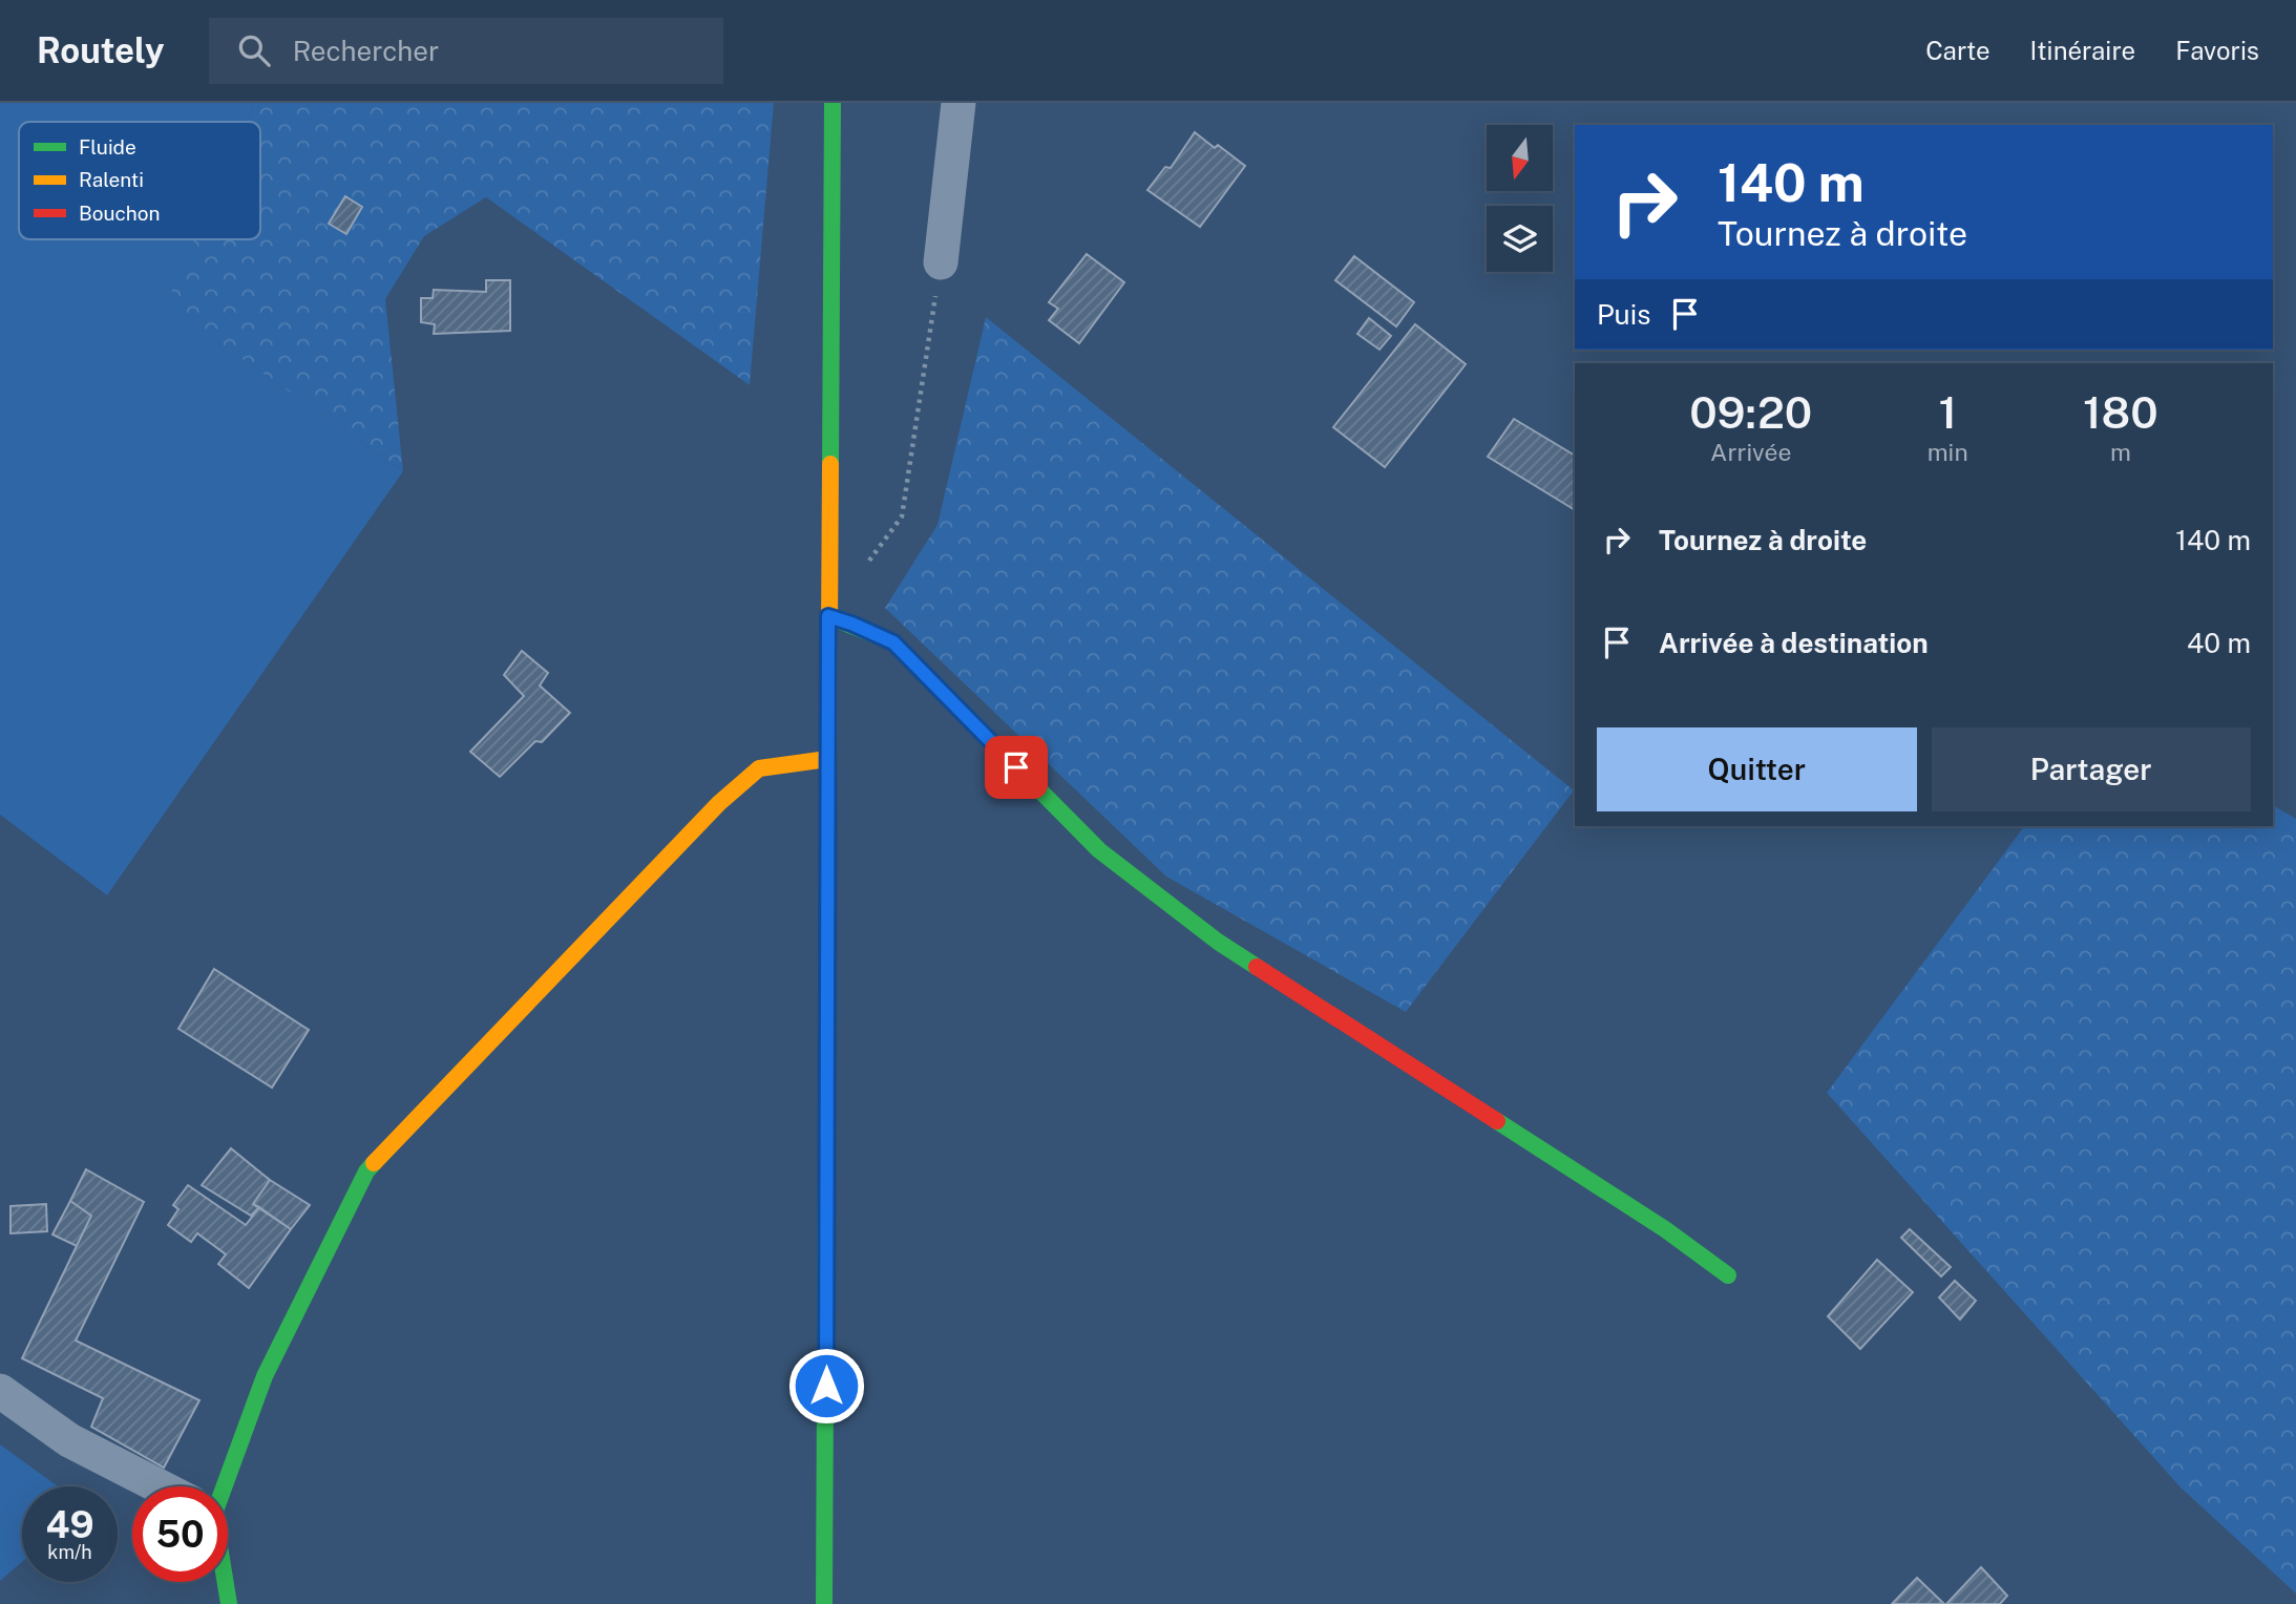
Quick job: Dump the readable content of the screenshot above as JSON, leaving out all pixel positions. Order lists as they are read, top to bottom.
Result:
{
  "legend": ["Fluide", "Ralenti", "Bouchon"],
  "north": "bottom",
  "page": {
    "header": "Routely",
    "search": "Rechercher",
    "nav": ["Carte", "Itinéraire", "Favoris"],
    "turn": ["140 m", "Tournez à droite"],
    "then": "Puis",
    "eta": [
      "09:20",
      "Arrivée",
      "1",
      "min",
      "180",
      "m"
    ],
    "list": [
      {
        "name": "Tournez à droite",
        "value": "140 m"
      },
      {
        "name": "Arrivée à destination",
        "value": "40 m"
      }
    ],
    "buttons": ["Quitter", "Partager"],
    "speed": "49 km/h",
    "limit": "50"
  }
}
